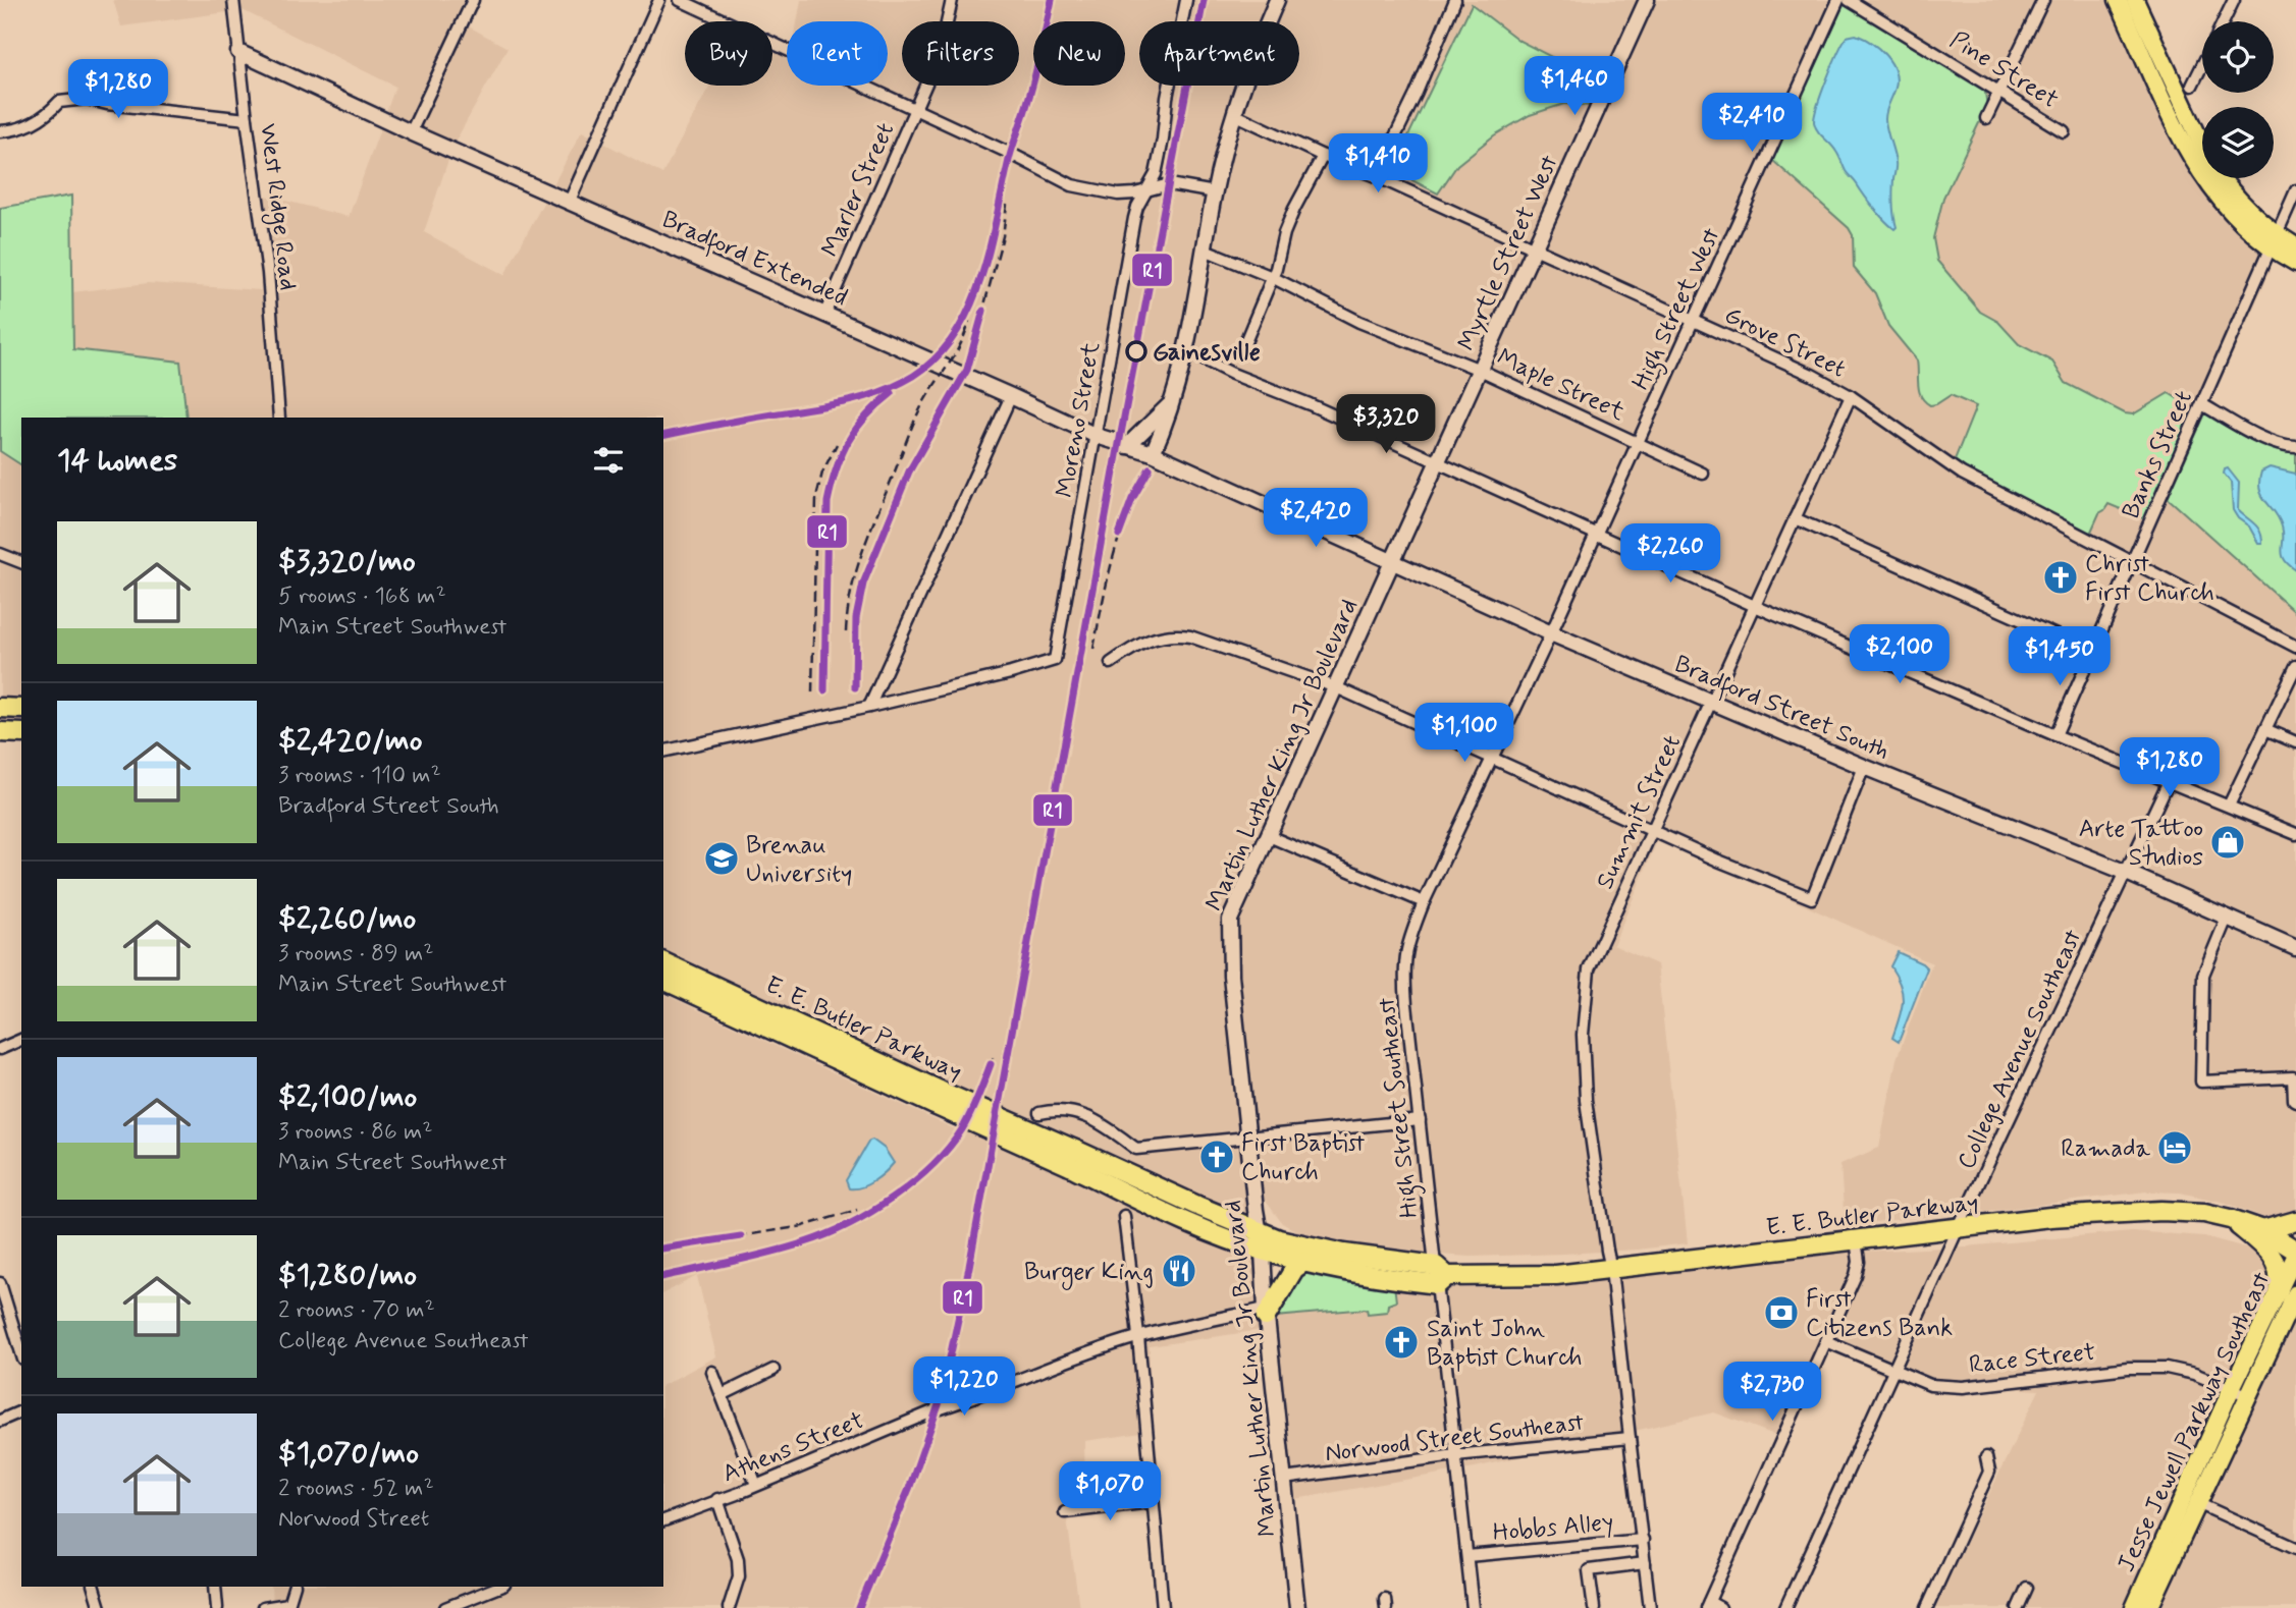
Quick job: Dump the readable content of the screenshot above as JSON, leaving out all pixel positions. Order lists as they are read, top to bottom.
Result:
{
  "streets": {
    "highway": ["E. E. Butler Parkway"],
    "main road": ["Jesse Jewell Parkway Southeast"],
    "street": [
      "Pine Street",
      "Marler Street",
      "West Ridge Road",
      "Myrtle Street West",
      "Bradford Extended",
      "High Street West",
      "Grove Street",
      "Maple Street",
      "Moreno Street",
      "Banks Street",
      "Bradford Street South",
      "Martin Luther King Jr Boulevard",
      "Summit Street",
      "College Avenue Southeast",
      "High Street Southeast",
      "Race Street",
      "Norwood Street Southeast",
      "Athens Street",
      "Hobbs Alley"
    ]
  },
  "crossings": [
    ["Marler Street", "Bradford Extended"],
    ["West Ridge Road", "Bradford Extended"],
    ["Myrtle Street West", "Grove Street"],
    ["Myrtle Street West", "Maple Street"],
    ["Myrtle Street West", "Bradford Street South"],
    ["Myrtle Street West", "Martin Luther King Jr Boulevard"],
    ["Bradford Extended", "Moreno Street"],
    ["Bradford Extended", "Bradford Street South"],
    ["High Street West", "Grove Street"],
    ["High Street West", "Maple Street"],
    ["High Street West", "Bradford Street South"],
    ["High Street West", "High Street Southeast"],
    ["Grove Street", "Banks Street"],
    ["Grove Street", "Summit Street"],
    ["Bradford Street South", "Martin Luther King Jr Boulevard"],
    ["Bradford Street South", "Summit Street"],
    ["Bradford Street South", "College Avenue Southeast"],
    ["Bradford Street South", "High Street Southeast"],
    ["Martin Luther King Jr Boulevard", "E. E. Butler Parkway"],
    ["Martin Luther King Jr Boulevard", "Norwood Street Southeast"],
    ["Martin Luther King Jr Boulevard", "Athens Street"],
    ["Summit Street", "E. E. Butler Parkway"],
    ["Summit Street", "Norwood Street Southeast"],
    ["Summit Street", "Hobbs Alley"],
    ["E. E. Butler Parkway", "College Avenue Southeast"],
    ["E. E. Butler Parkway", "High Street Southeast"],
    ["E. E. Butler Parkway", "Jesse Jewell Parkway Southeast"],
    ["College Avenue Southeast", "Race Street"],
    ["High Street Southeast", "Norwood Street Southeast"],
    ["High Street Southeast", "Hobbs Alley"],
    ["Race Street", "Jesse Jewell Parkway Southeast"]
  ],
  "places": {
    "other": ["Gainesville"],
    "church": ["Christ First Church", "First Baptist Church", "Saint John Baptist Church"],
    "shop": ["Arte Tattoo Studios"],
    "school or university": ["Brenau University"],
    "hotel": ["Ramada"],
    "restaurant": ["Burger King"],
    "bank": ["First Citizens Bank"]
  },
  "lines": ["transit line R1"],
  "page": {
    "chip": [
      "Buy",
      "Rent",
      "Filters",
      "New",
      "Apartment"
    ],
    "price": [
      "$1,460",
      "$1,280",
      "$2,410",
      "$1,410",
      "$3,320",
      "$2,420",
      "$2,260",
      "$2,100",
      "$1,450",
      "$1,100",
      "$1,280",
      "$1,220",
      "$2,730",
      "$1,070"
    ],
    "heading": "14 homes",
    "list": [
      {
        "name": "$3,320/mo",
        "note": "5 rooms · 168 m² · Main Street Southwest"
      },
      {
        "name": "$2,420/mo",
        "note": "3 rooms · 110 m² · Bradford Street South"
      },
      {
        "name": "$2,260/mo",
        "note": "3 rooms · 89 m² · Main Street Southwest"
      },
      {
        "name": "$2,100/mo",
        "note": "3 rooms · 86 m² · Main Street Southwest"
      },
      {
        "name": "$1,280/mo",
        "note": "2 rooms · 70 m² · College Avenue Southeast"
      },
      {
        "name": "$1,070/mo",
        "note": "2 rooms · 52 m² · Norwood Street"
      }
    ]
  }
}
